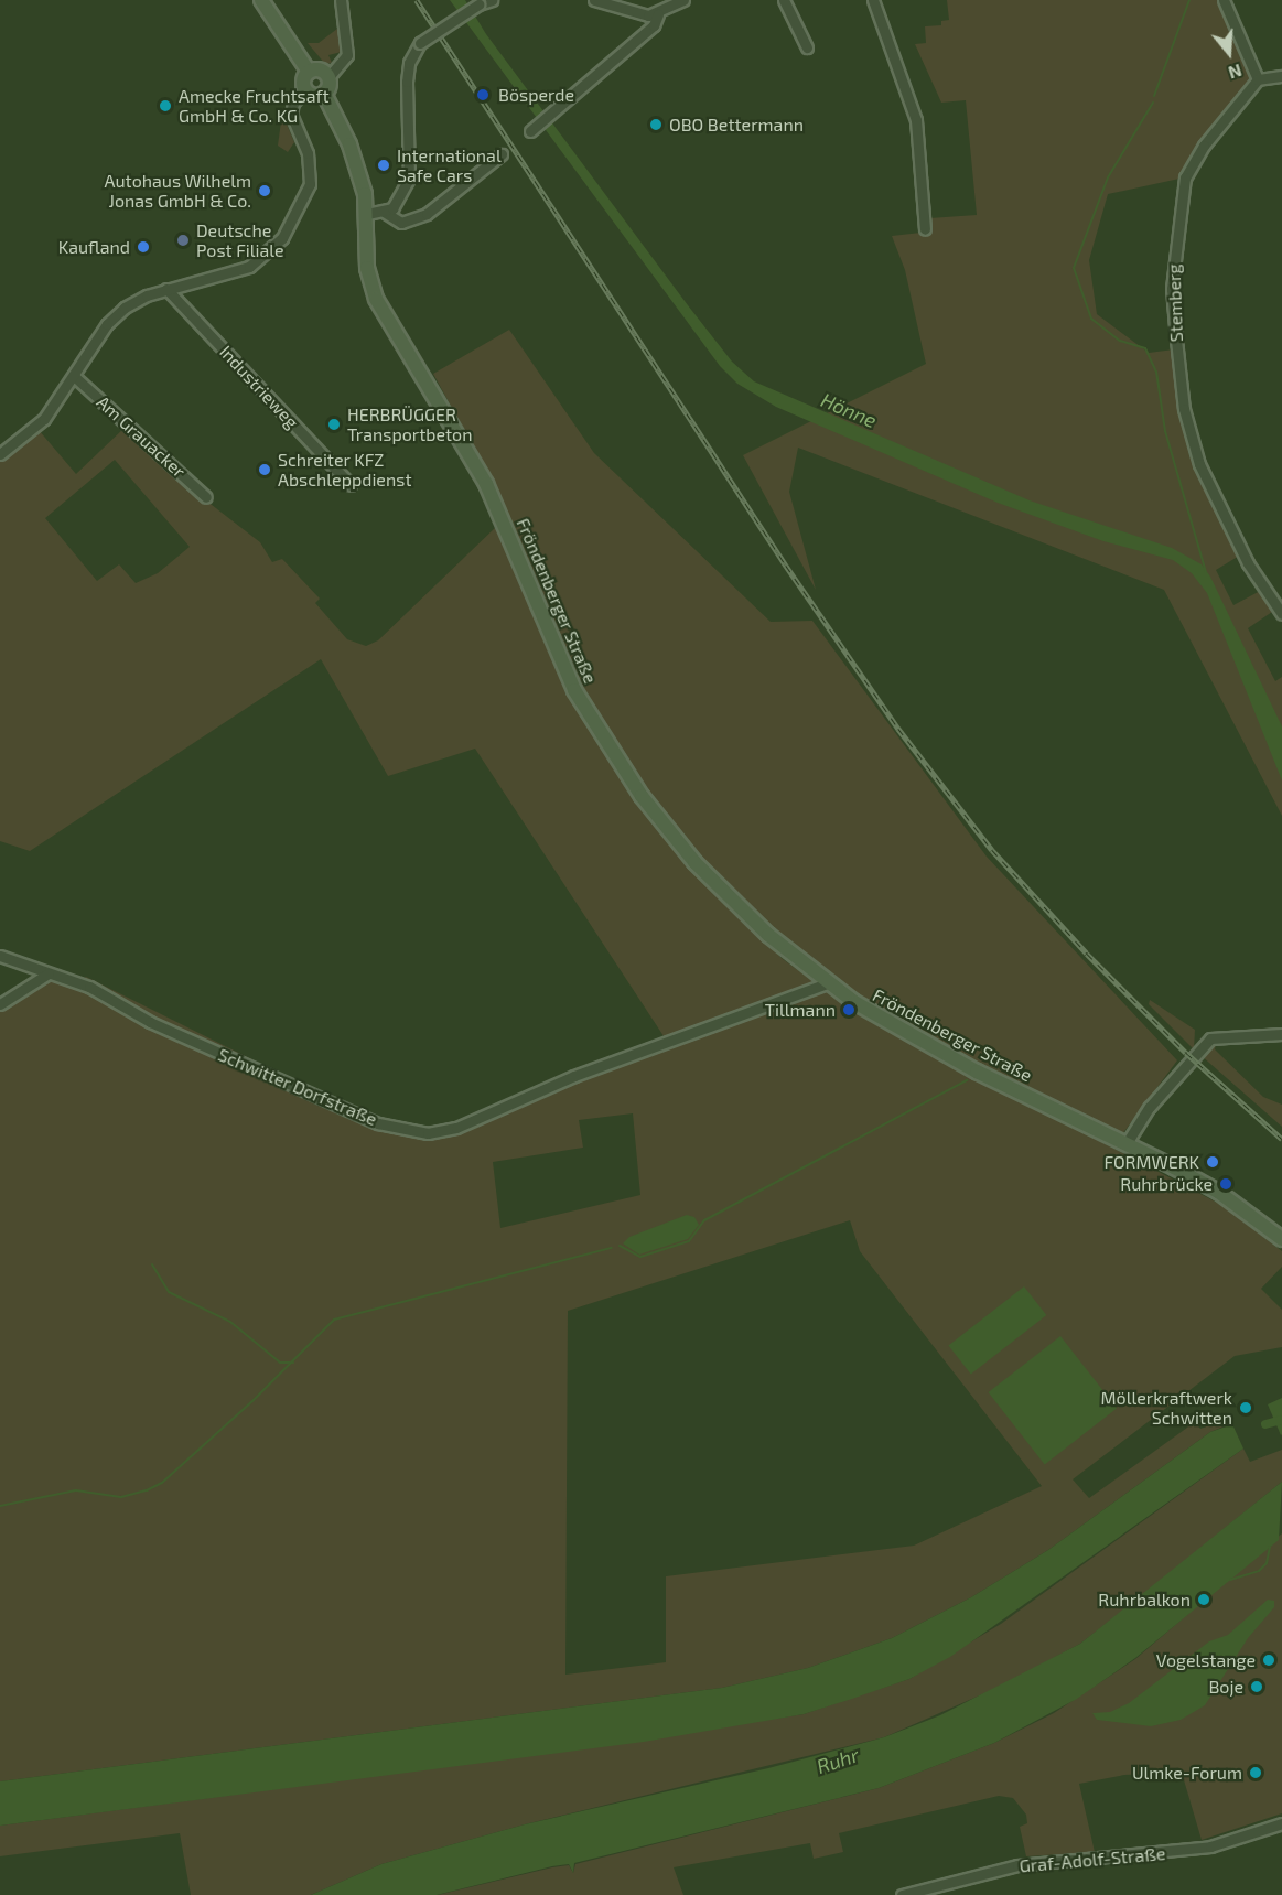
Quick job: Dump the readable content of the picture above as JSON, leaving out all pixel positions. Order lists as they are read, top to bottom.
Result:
{
  "streets": {
    "main road": ["Fröndenberger Straße"],
    "street": [
      "Stemberg",
      "Industrieweg",
      "Am Grauacker",
      "Schwitter Dorfstraße",
      "Graf-Adolf-Straße"
    ]
  },
  "crossings": [
    ["Fröndenberger Straße", "Schwitter Dorfstraße"]
  ],
  "water": ["Hönne", "Ruhr"],
  "places": [
    "Bösperde",
    "Amecke Fruchtsaft GmbH & Co. KG",
    "OBO Bettermann",
    "International Safe Cars",
    "Autohaus Wilhelm Jonas GmbH & Co.",
    "Deutsche Post Filiale",
    "Kaufland",
    "HERBRÜGGER Transportbeton",
    "Schreiter KFZ Abschleppdienst",
    "Tillmann",
    "FORMWERK",
    "Ruhrbrücke",
    "Möllerkraftwerk Schwitten",
    "Ruhrbalkon",
    "Vogelstange",
    "Boje",
    "Ulmke-Forum"
  ],
  "north": "bottom"
}
